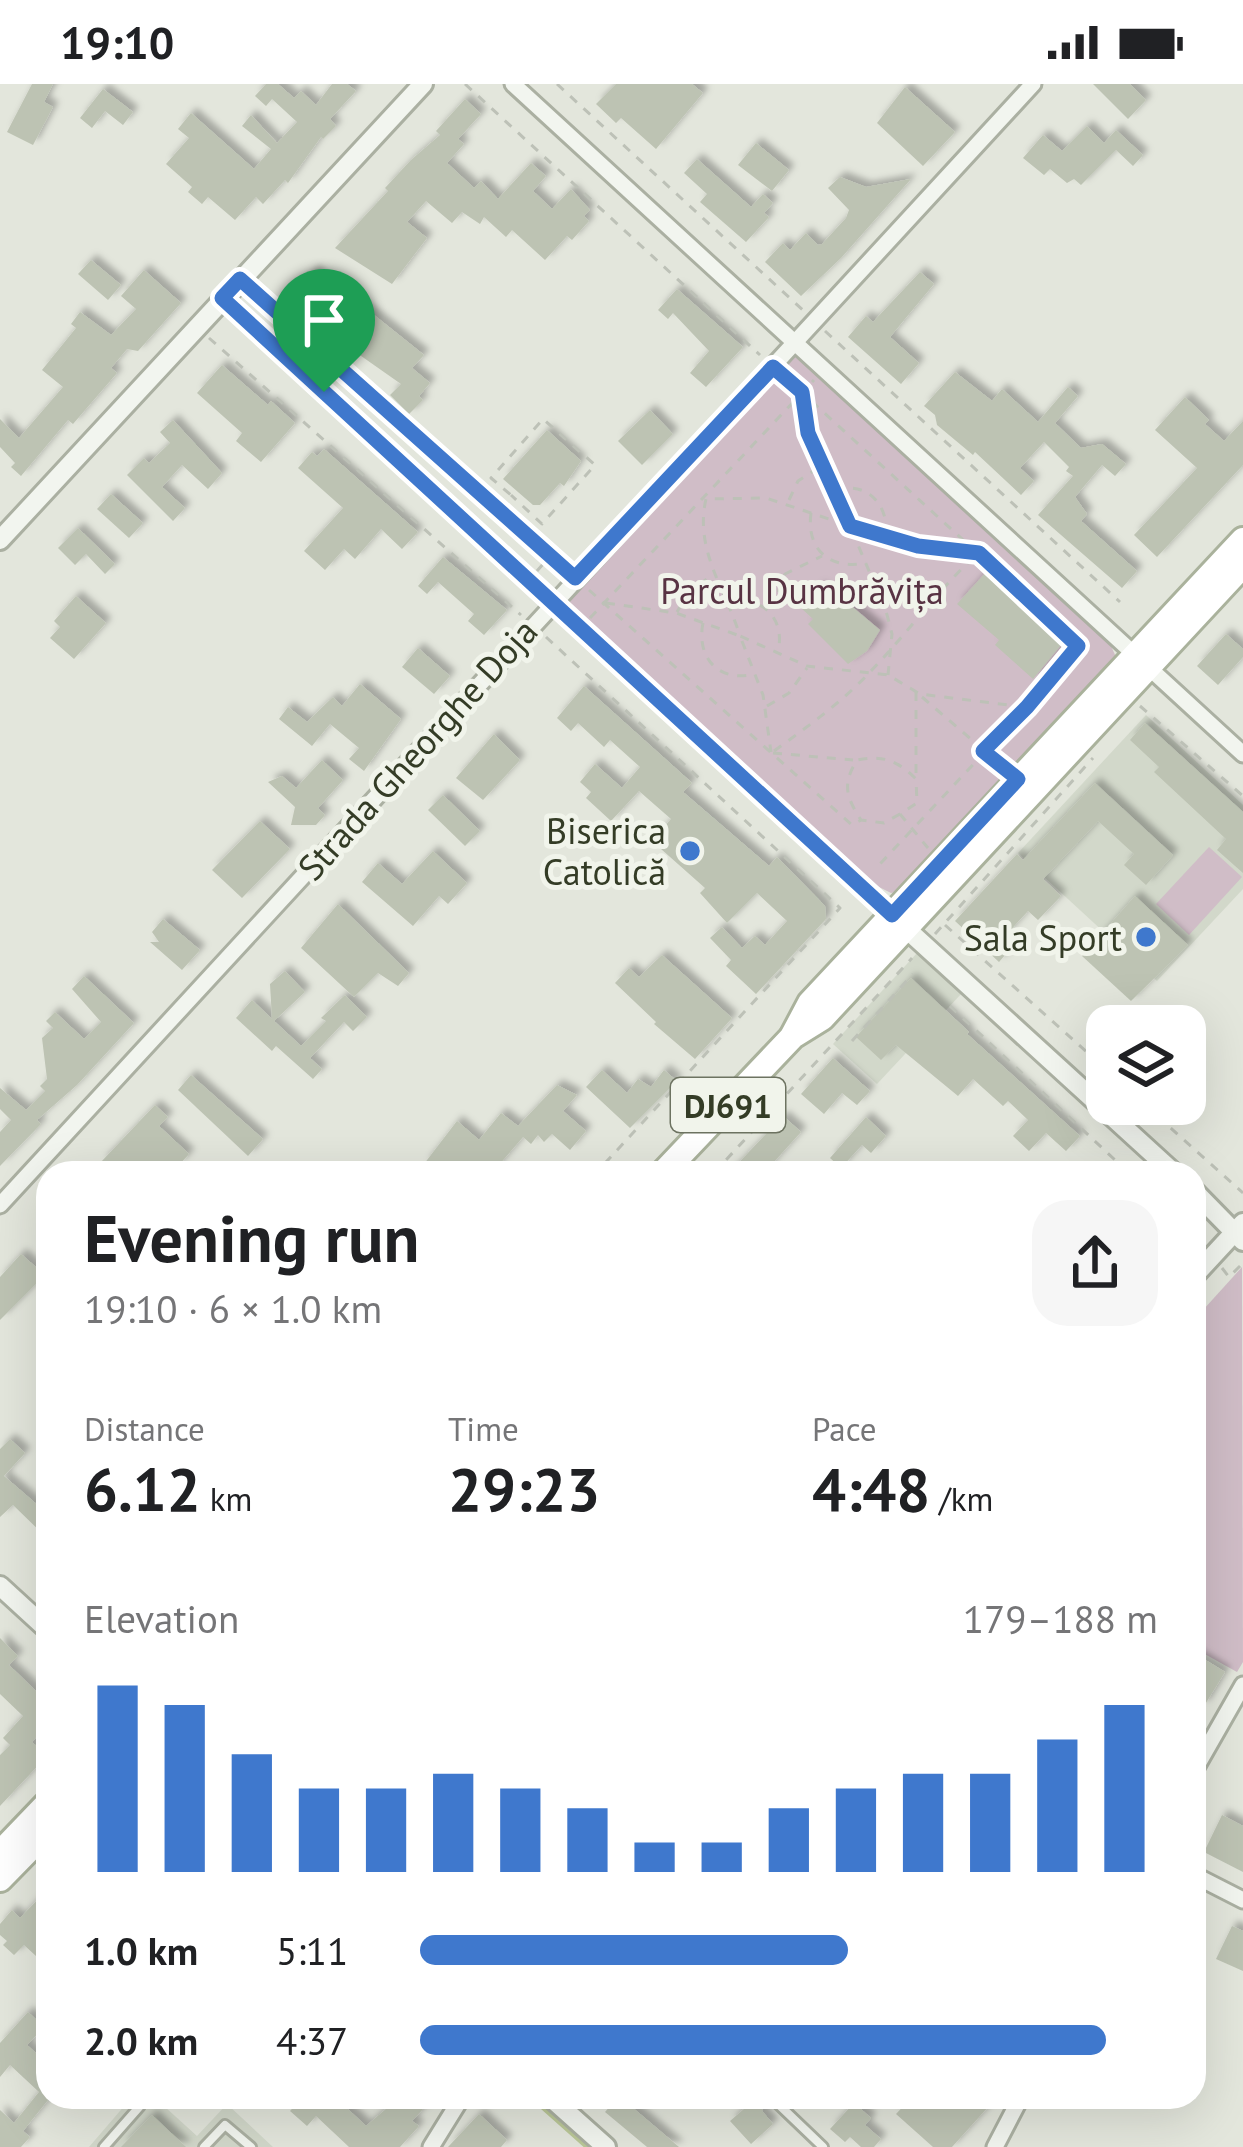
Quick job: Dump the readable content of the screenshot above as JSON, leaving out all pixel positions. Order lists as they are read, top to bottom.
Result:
{
  "streets": {
    "main road": ["DJ691"],
    "street": ["Strada Gheorghe Doja"]
  },
  "parks": ["Parcul Dumbrăvița"],
  "places": ["Biserica Catolică", "Sala Sport"],
  "page": {
    "status": "19:10",
    "heading": ["Evening run", "19:10 · 6 × 1.0 km"],
    "stats": [
      ["Distance", "6.12 km"],
      ["Time", "29:23"],
      ["Pace", "4:48 /km"]
    ],
    "chart": ["Elevation", "179–188 m"],
    "list": [
      {
        "name": "1.0 km",
        "note": "5:11"
      },
      {
        "name": "2.0 km",
        "note": "4:37"
      }
    ]
  }
}
